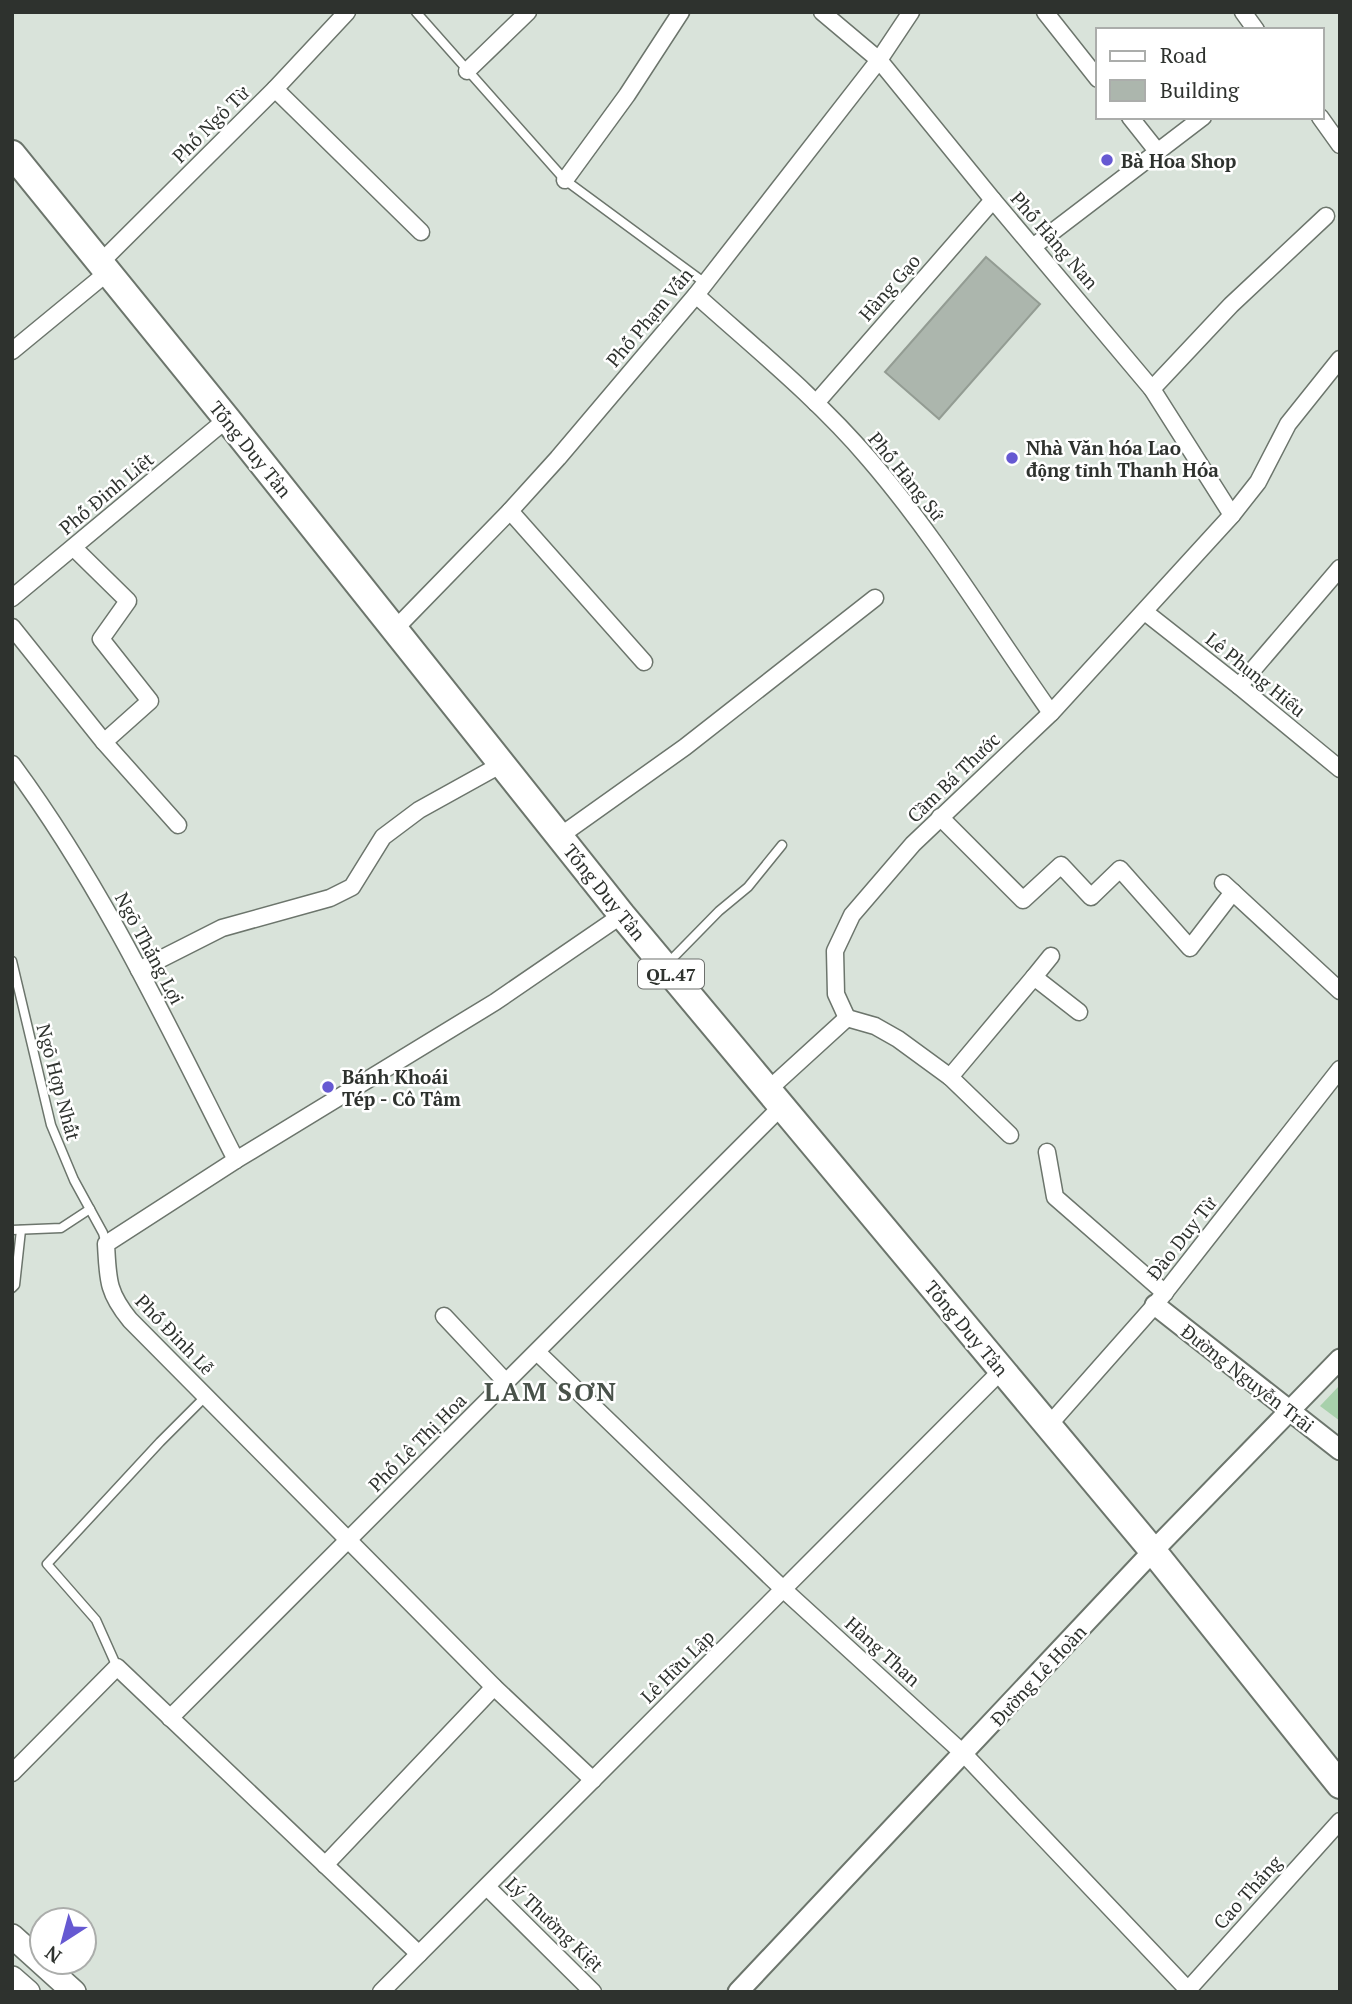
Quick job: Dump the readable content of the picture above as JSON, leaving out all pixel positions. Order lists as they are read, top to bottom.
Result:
{
  "streets": {
    "highway": ["Tống Duy Tân", "QL.47"],
    "street": [
      "Phố Ngô Từ",
      "Phố Hàng Nan",
      "Hàng Gạo",
      "Phố Phạm Vấn",
      "Phố Hàng Sứ",
      "Phố Đinh Liệt",
      "Lê Phụng Hiểu",
      "Cầm Bá Thước",
      "Ngõ Thắng Lợi",
      "Đào Duy Từ",
      "Phố Đinh Lễ",
      "Đường Nguyễn Trãi",
      "Phố Lê Thị Hoa",
      "Hàng Than",
      "Lê Hữu Lập",
      "Đường Lê Hoàn",
      "Cao Thắng",
      "Lý Thường Kiệt"
    ],
    "lane": ["Ngõ Hợp Nhất"]
  },
  "crossings": [
    ["Phố Ngô Từ", "Tống Duy Tân"],
    ["Phố Hàng Nan", "Hàng Gạo"],
    ["Phố Hàng Nan", "Phố Phạm Vấn"],
    ["Phố Hàng Nan", "Cầm Bá Thước"],
    ["Hàng Gạo", "Phố Hàng Sứ"],
    ["Phố Phạm Vấn", "Tống Duy Tân"],
    ["Phố Phạm Vấn", "Phố Hàng Sứ"],
    ["Tống Duy Tân", "Phố Đinh Liệt"],
    ["Tống Duy Tân", "Đào Duy Từ"],
    ["Tống Duy Tân", "Phố Lê Thị Hoa"],
    ["Tống Duy Tân", "Lê Hữu Lập"],
    ["Tống Duy Tân", "Đường Lê Hoàn"],
    ["Phố Hàng Sứ", "Cầm Bá Thước"],
    ["Lê Phụng Hiểu", "Cầm Bá Thước"],
    ["Ngõ Hợp Nhất", "Phố Đinh Lễ"],
    ["Đào Duy Từ", "Đường Nguyễn Trãi"],
    ["Phố Đinh Lễ", "Phố Lê Thị Hoa"],
    ["Phố Đinh Lễ", "Lê Hữu Lập"],
    ["Đường Nguyễn Trãi", "Đường Lê Hoàn"],
    ["Phố Lê Thị Hoa", "Hàng Than"],
    ["Hàng Than", "Lê Hữu Lập"],
    ["Hàng Than", "Đường Lê Hoàn"],
    ["Hàng Than", "Cao Thắng"],
    ["Lê Hữu Lập", "Lý Thường Kiệt"]
  ],
  "districts": ["LAM SƠN"],
  "places": ["Bà Hoa Shop", "Nhà Văn hóa Lao động tỉnh Thanh Hóa", "Bánh Khoái Tép - Cô Tâm"],
  "legend": ["Road", "Building"],
  "north": "bottom left"
}
